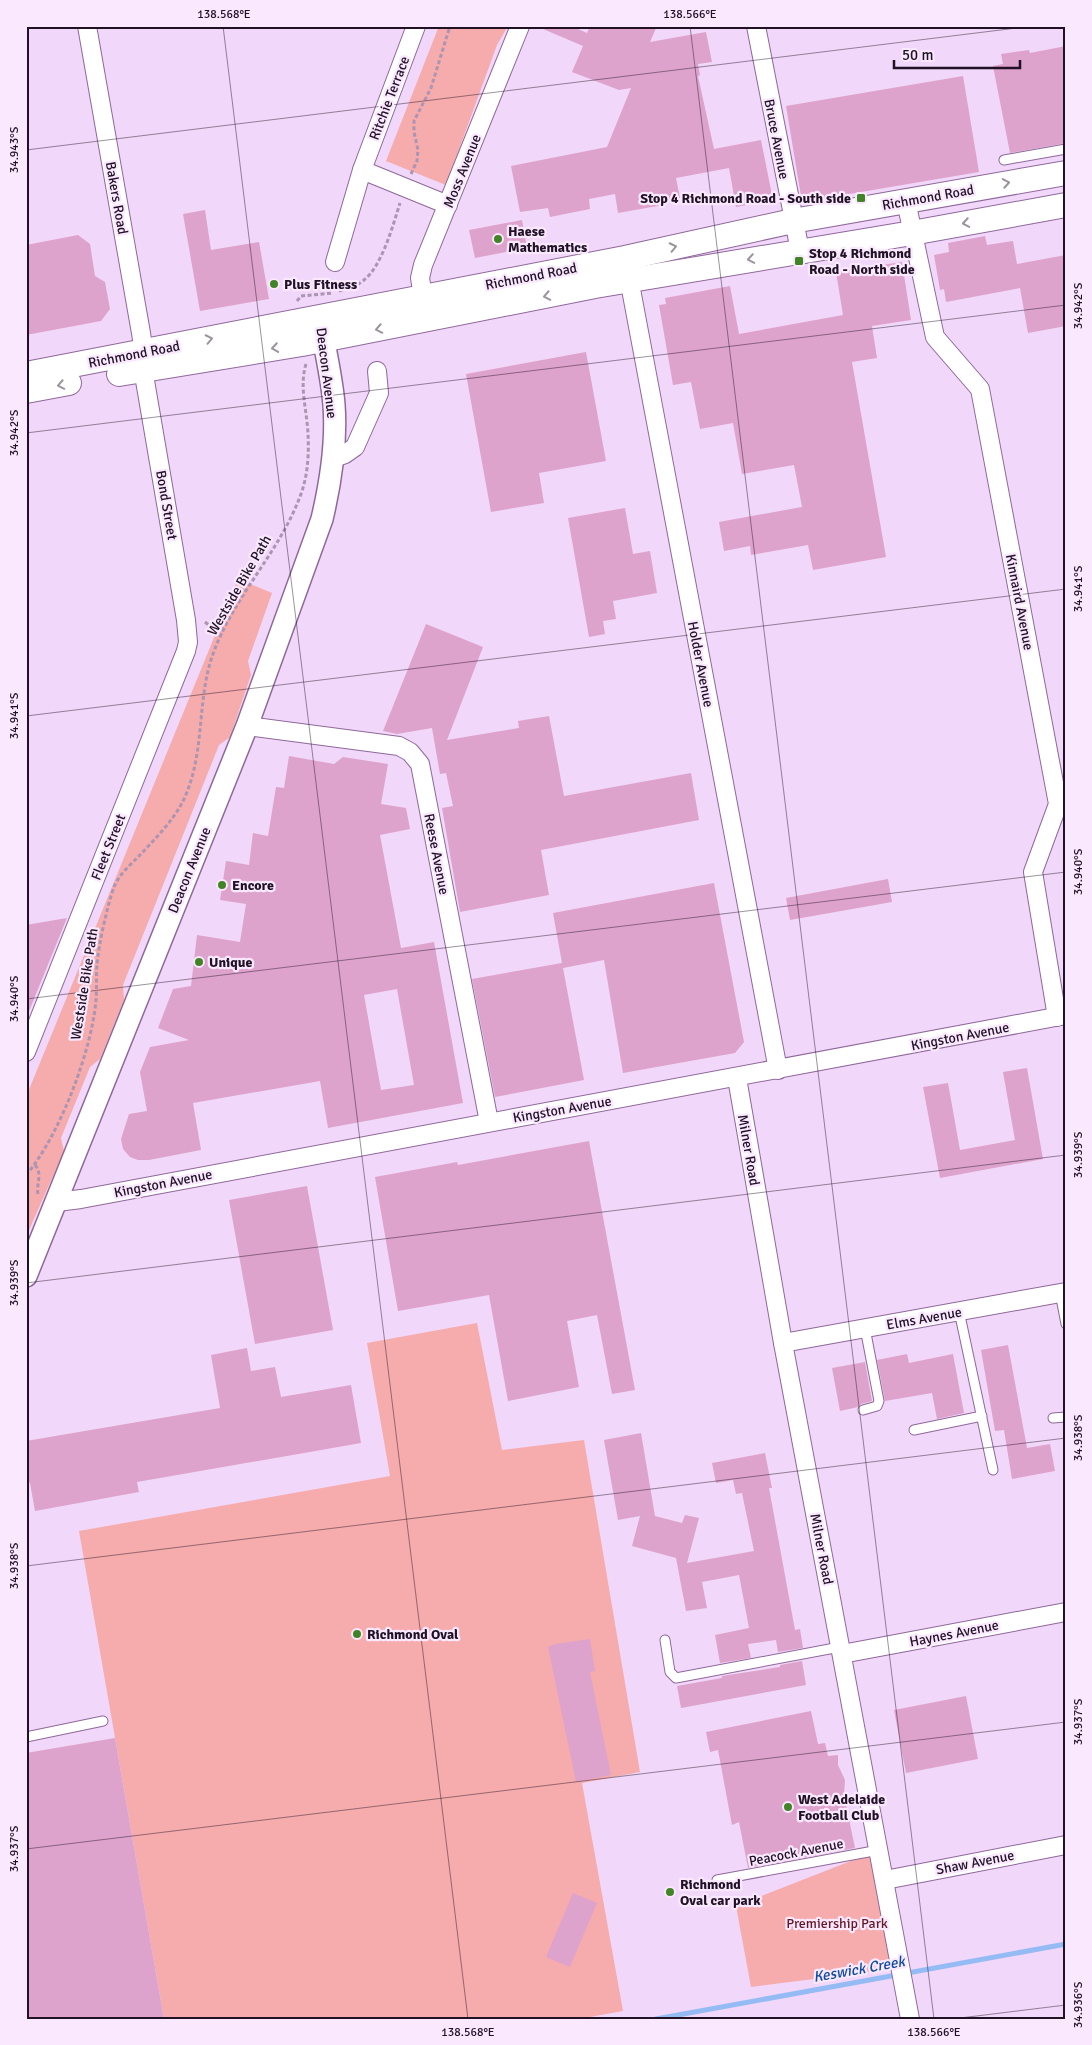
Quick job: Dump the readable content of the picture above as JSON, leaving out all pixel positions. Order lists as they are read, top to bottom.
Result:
{
  "streets": {
    "main road": ["Richmond Road"],
    "street": [
      "Ritchie Terrace",
      "Bruce Avenue",
      "Moss Avenue",
      "Bakers Road",
      "Deacon Avenue",
      "Bond Street",
      "Kinnaird Avenue",
      "Holder Avenue",
      "Fleet Street",
      "Reese Avenue",
      "Kingston Avenue",
      "Milner Road",
      "Elms Avenue",
      "Haynes Avenue",
      "Shaw Avenue"
    ],
    "lane": ["Peacock Avenue"],
    "path": ["Westside Bike Path"]
  },
  "crossings": [
    ["Bruce Avenue", "Richmond Road"],
    ["Moss Avenue", "Richmond Road"],
    ["Richmond Road", "Bakers Road"],
    ["Richmond Road", "Deacon Avenue"],
    ["Richmond Road", "Bond Street"],
    ["Richmond Road", "Kinnaird Avenue"],
    ["Richmond Road", "Holder Avenue"],
    ["Bakers Road", "Bond Street"],
    ["Deacon Avenue", "Reese Avenue"],
    ["Deacon Avenue", "Kingston Avenue"],
    ["Bond Street", "Fleet Street"],
    ["Kinnaird Avenue", "Kingston Avenue"],
    ["Holder Avenue", "Kingston Avenue"],
    ["Reese Avenue", "Kingston Avenue"],
    ["Kingston Avenue", "Milner Road"],
    ["Milner Road", "Elms Avenue"],
    ["Milner Road", "Haynes Avenue"],
    ["Milner Road", "Peacock Avenue"],
    ["Milner Road", "Shaw Avenue"]
  ],
  "water": ["Keswick Creek"],
  "parks": ["Premiership Park"],
  "places": {
    "transit": ["Stop 4 Richmond Road - South side", "Stop 4 Richmond Road - North side"],
    "other": [
      "Haese Mathematics",
      "Plus Fitness",
      "Encore",
      "Unique",
      "Richmond Oval",
      "West Adelaide Football Club",
      "Richmond Oval car park"
    ]
  },
  "scale_bar": "50 m",
  "coordinates": [
    "138.568°E",
    "138.566°E",
    "34.943°S",
    "34.942°S",
    "34.941°S",
    "34.940°S",
    "34.939°S",
    "34.938°S",
    "34.937°S",
    "34.936°S"
  ]
}
